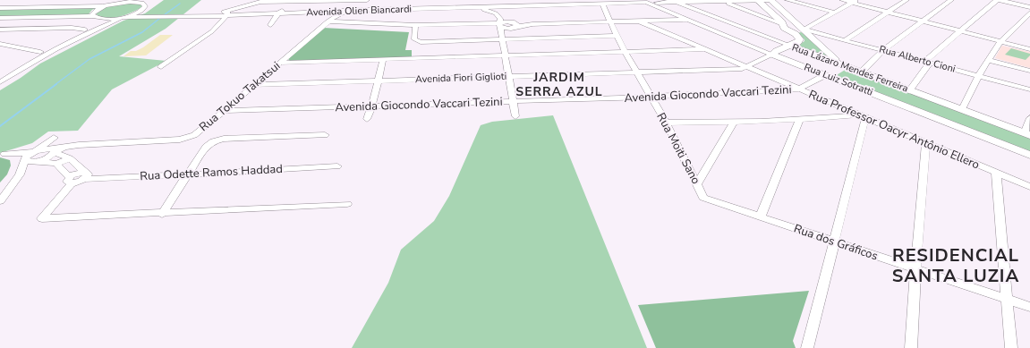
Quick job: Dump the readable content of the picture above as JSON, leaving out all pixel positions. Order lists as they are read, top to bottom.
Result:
{
  "streets": {
    "main road": [
      "Rua Lázaro Mendes Ferreira",
      "Avenida Fiori Giglioti",
      "Rua Luiz Sotratti",
      "Avenida Giocondo Vaccari Tezini"
    ],
    "street": [
      "Avenida Olien Biancardi",
      "Rua Alberto Cioni",
      "Rua Tokuo Takatsui",
      "Rua Professor Oacyr Antônio Ellero",
      "Rua Moiti Sano",
      "Rua Odette Ramos Haddad",
      "Rua dos Gráficos"
    ]
  },
  "crossings": [
    ["Avenida Olien Biancardi", "Rua Luiz Sotratti"],
    ["Avenida Olien Biancardi", "Rua Tokuo Takatsui"],
    ["Avenida Olien Biancardi", "Rua Moiti Sano"],
    ["Rua Lázaro Mendes Ferreira", "Avenida Fiori Giglioti"],
    ["Rua Lázaro Mendes Ferreira", "Avenida Giocondo Vaccari Tezini"],
    ["Avenida Fiori Giglioti", "Rua Luiz Sotratti"],
    ["Avenida Fiori Giglioti", "Rua Tokuo Takatsui"],
    ["Avenida Fiori Giglioti", "Rua Professor Oacyr Antônio Ellero"],
    ["Avenida Fiori Giglioti", "Rua Moiti Sano"],
    ["Rua Luiz Sotratti", "Avenida Giocondo Vaccari Tezini"],
    ["Avenida Giocondo Vaccari Tezini", "Rua Tokuo Takatsui"],
    ["Avenida Giocondo Vaccari Tezini", "Rua Professor Oacyr Antônio Ellero"],
    ["Avenida Giocondo Vaccari Tezini", "Rua Moiti Sano"],
    ["Rua Moiti Sano", "Rua dos Gráficos"]
  ],
  "districts": ["JARDIM SERRA AZUL", "RESIDENCIAL SANTA LUZIA"]
}
